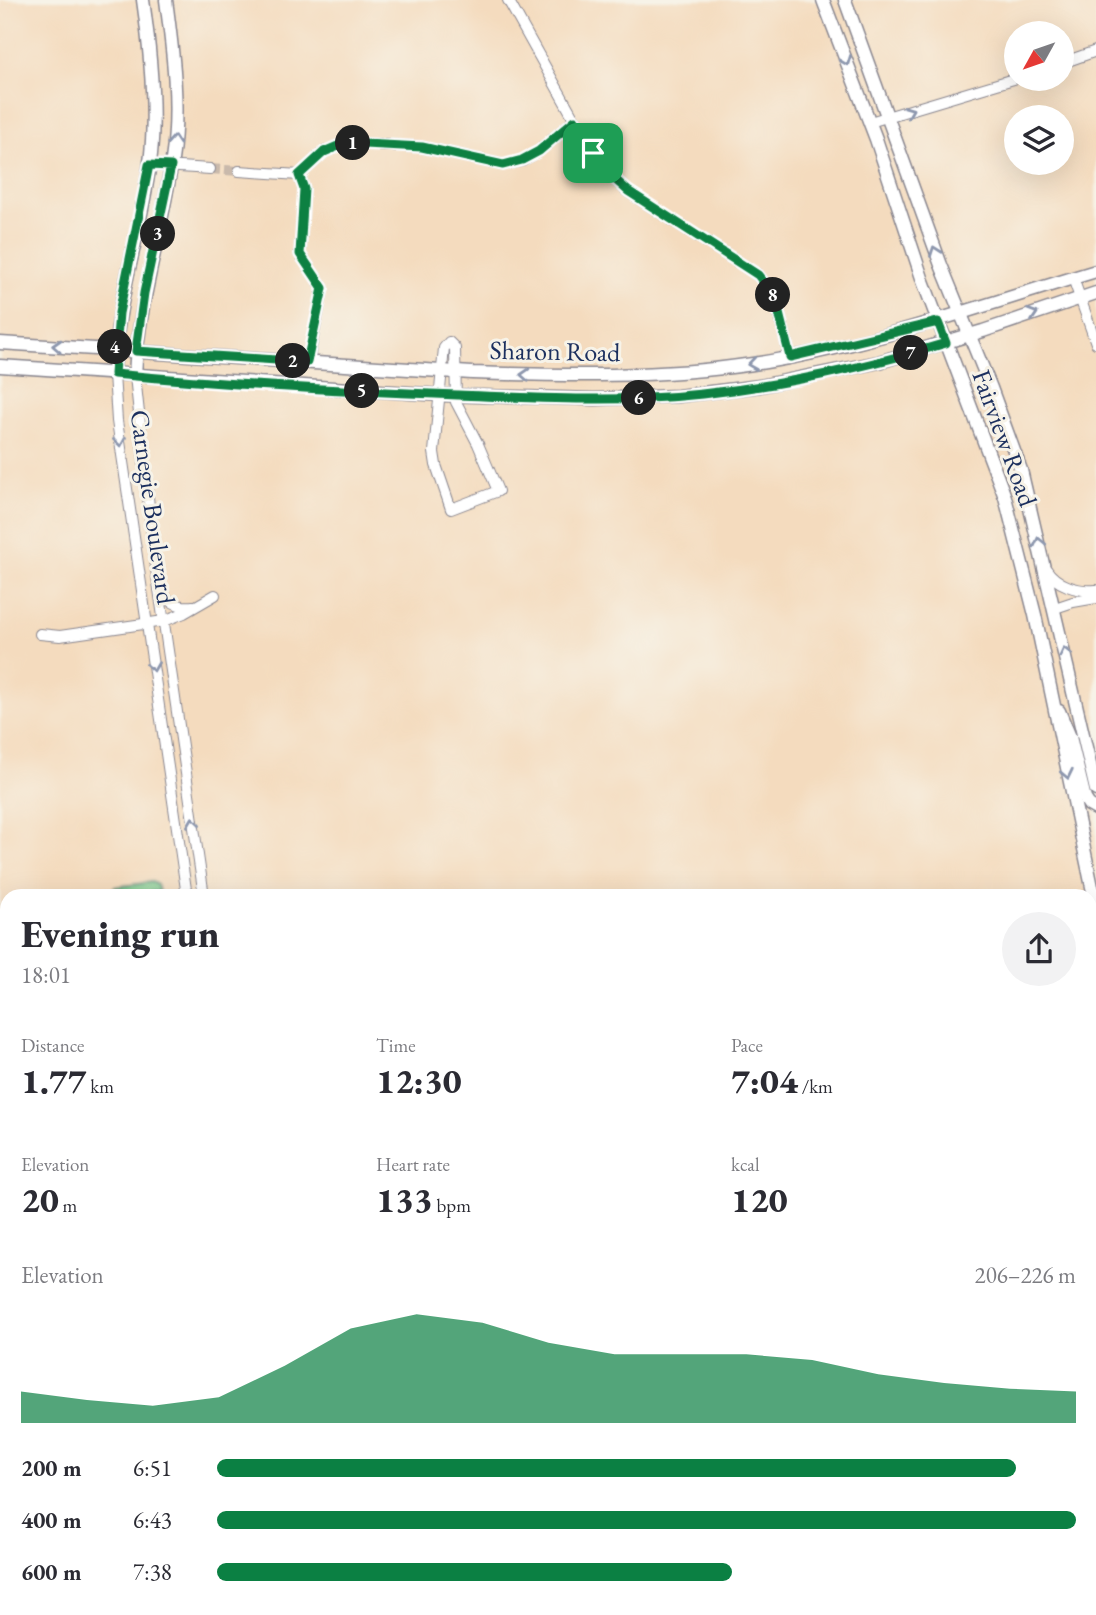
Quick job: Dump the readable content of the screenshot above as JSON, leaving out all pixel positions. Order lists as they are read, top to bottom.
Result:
{
  "streets": {
    "main road": ["Sharon Road", "Fairview Road", "Carnegie Boulevard"]
  },
  "crossings": [
    ["Sharon Road", "Fairview Road"],
    ["Sharon Road", "Carnegie Boulevard"]
  ],
  "north": "bottom left",
  "page": {
    "pins": [
      "1",
      "3",
      "8",
      "4",
      "7",
      "2",
      "5",
      "6"
    ],
    "heading": ["Evening run", "18:01"],
    "stats": [
      ["Distance", "1.77 km"],
      ["Time", "12:30"],
      ["Pace", "7:04 /km"],
      ["Elevation", "20 m"],
      ["Heart rate", "133 bpm"],
      ["kcal", "120"]
    ],
    "chart": ["Elevation", "206–226 m"],
    "list": [
      {
        "name": "200 m",
        "note": "6:51"
      },
      {
        "name": "400 m",
        "note": "6:43"
      },
      {
        "name": "600 m",
        "note": "7:38"
      }
    ]
  }
}
